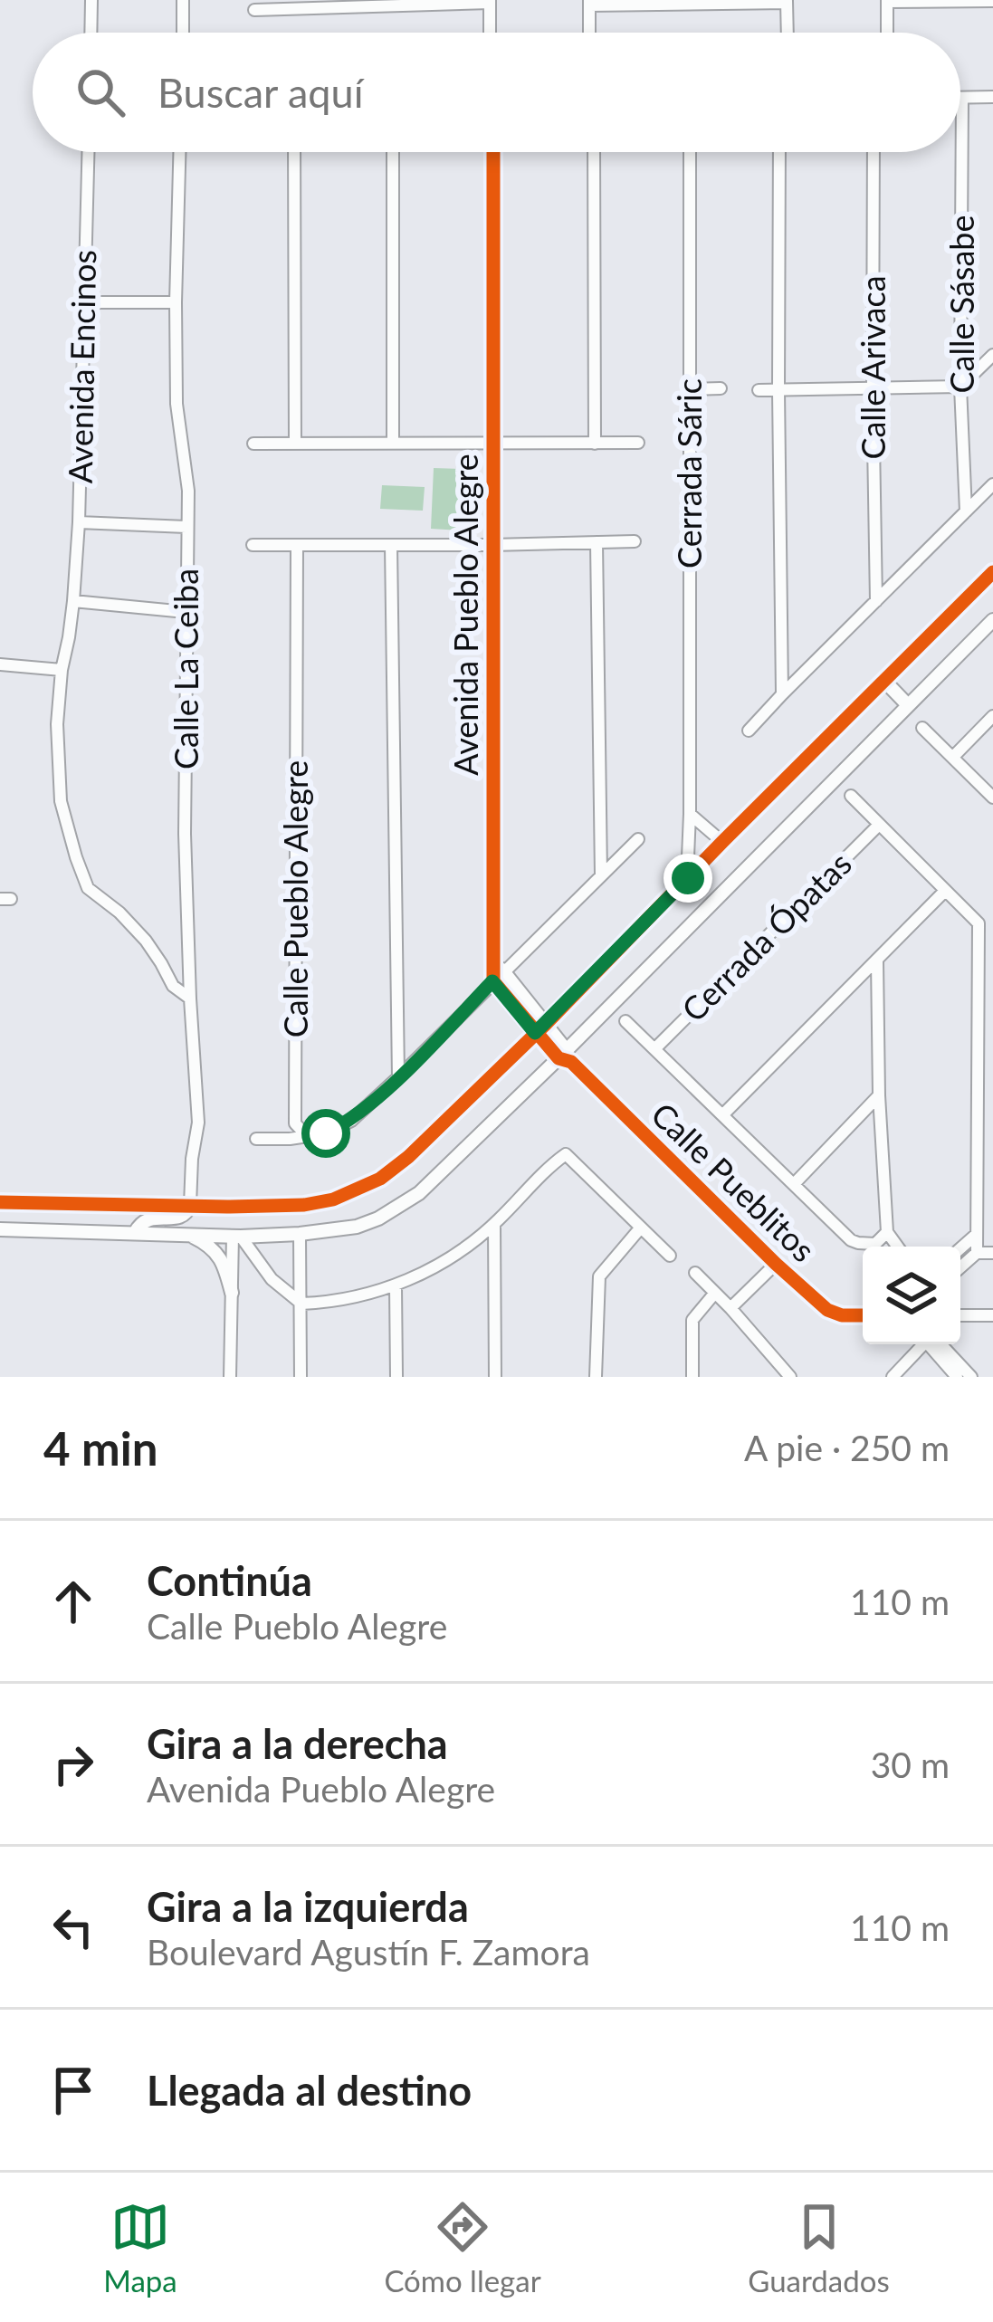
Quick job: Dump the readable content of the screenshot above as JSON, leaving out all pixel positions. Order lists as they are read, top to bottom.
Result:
{
  "streets": {
    "street": [
      "Calle Sásabe",
      "Avenida Encinos",
      "Calle Arivaca",
      "Cerrada Sáric",
      "Avenida Pueblo Alegre",
      "Calle La Ceiba",
      "Calle Pueblo Alegre",
      "Cerrada Ópatas",
      "Calle Pueblitos"
    ]
  },
  "crossings": [
    ["Avenida Encinos", "Calle La Ceiba"],
    ["Avenida Pueblo Alegre", "Calle Pueblitos"]
  ],
  "page": {
    "search": "Buscar aquí",
    "heading": ["4 min", "A pie · 250 m"],
    "list": [
      ["Continúa", "Calle Pueblo Alegre", "110 m"],
      ["Gira a la derecha", "Avenida Pueblo Alegre", "30 m"],
      ["Gira a la izquierda", "Boulevard Agustín F. Zamora", "110 m"],
      "Llegada al destino"
    ],
    "nav": ["Mapa", "Cómo llegar", "Guardados"]
  }
}
